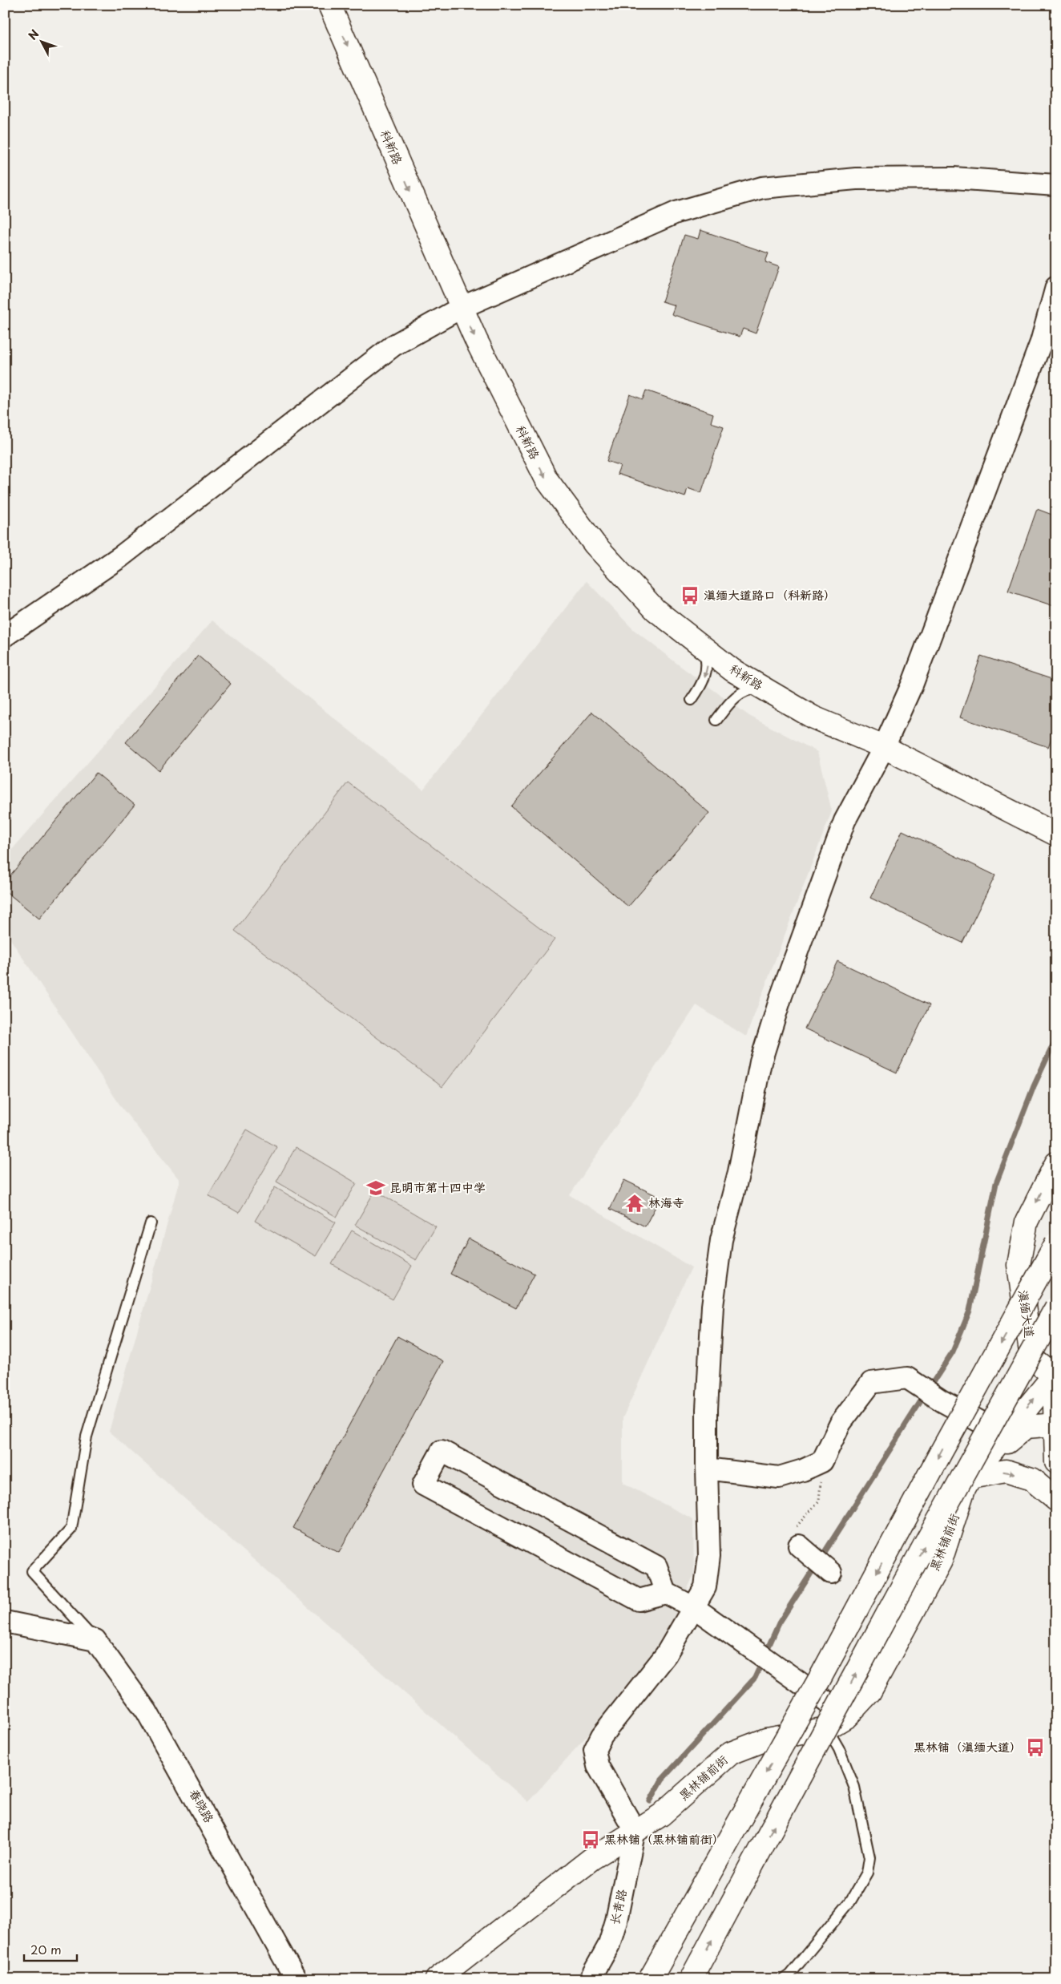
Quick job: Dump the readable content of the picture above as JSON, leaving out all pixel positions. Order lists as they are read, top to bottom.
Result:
{
  "streets": {
    "main road": ["科新路", "滇缅大道", "黑林铺前街"],
    "street": ["春晓路", "长青路"]
  },
  "crossings": [
    ["黑林铺前街", "长青路"]
  ],
  "places": {
    "bus stop": ["滇缅大道路口（科新路）", "黑林铺（滇缅大道）", "黑林铺（黑林铺前街）"],
    "school or university": ["昆明市第十四中学"],
    "temple": ["林海寺"]
  },
  "scale_bar": "20 m",
  "north": "top left"
}
